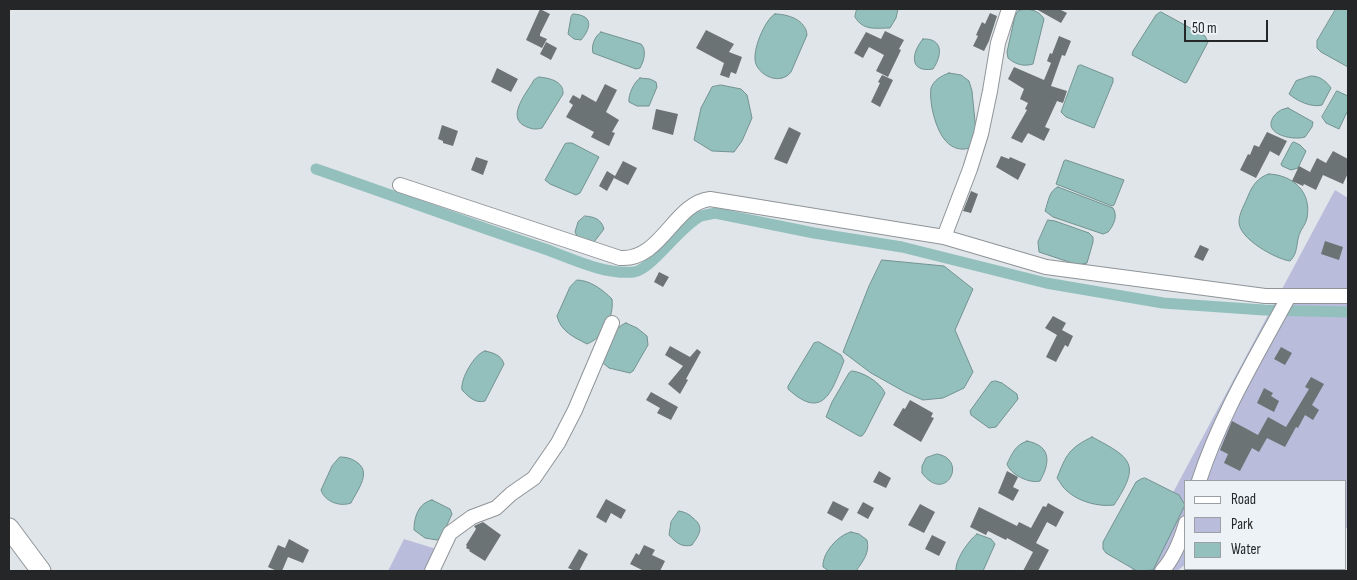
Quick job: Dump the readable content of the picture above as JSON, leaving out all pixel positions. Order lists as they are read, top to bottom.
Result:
{
  "legend": ["Road", "Park", "Water"],
  "scale_bar": "50 m"
}
